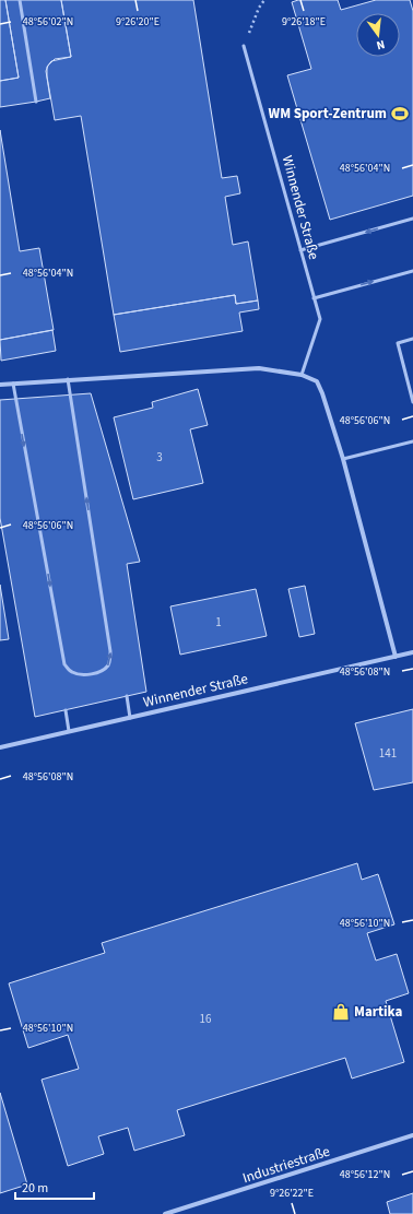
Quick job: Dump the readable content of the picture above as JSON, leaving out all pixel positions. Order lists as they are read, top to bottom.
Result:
{
  "streets": {
    "street": ["Winnender Straße", "Industriestraße"]
  },
  "places": {
    "sports": ["WM Sport-Zentrum"],
    "shop": ["Martika"]
  },
  "house_numbers": [
    "3",
    "1",
    "141",
    "16"
  ],
  "scale_bar": "20 m",
  "north": "bottom",
  "coordinates": [
    "9°26'20\"E",
    "9°26'18\"E",
    "48°56'02\"N",
    "48°56'04\"N",
    "48°56'06\"N",
    "48°56'08\"N",
    "48°56'10\"N",
    "48°56'12\"N",
    "9°26'22\"E"
  ]
}
